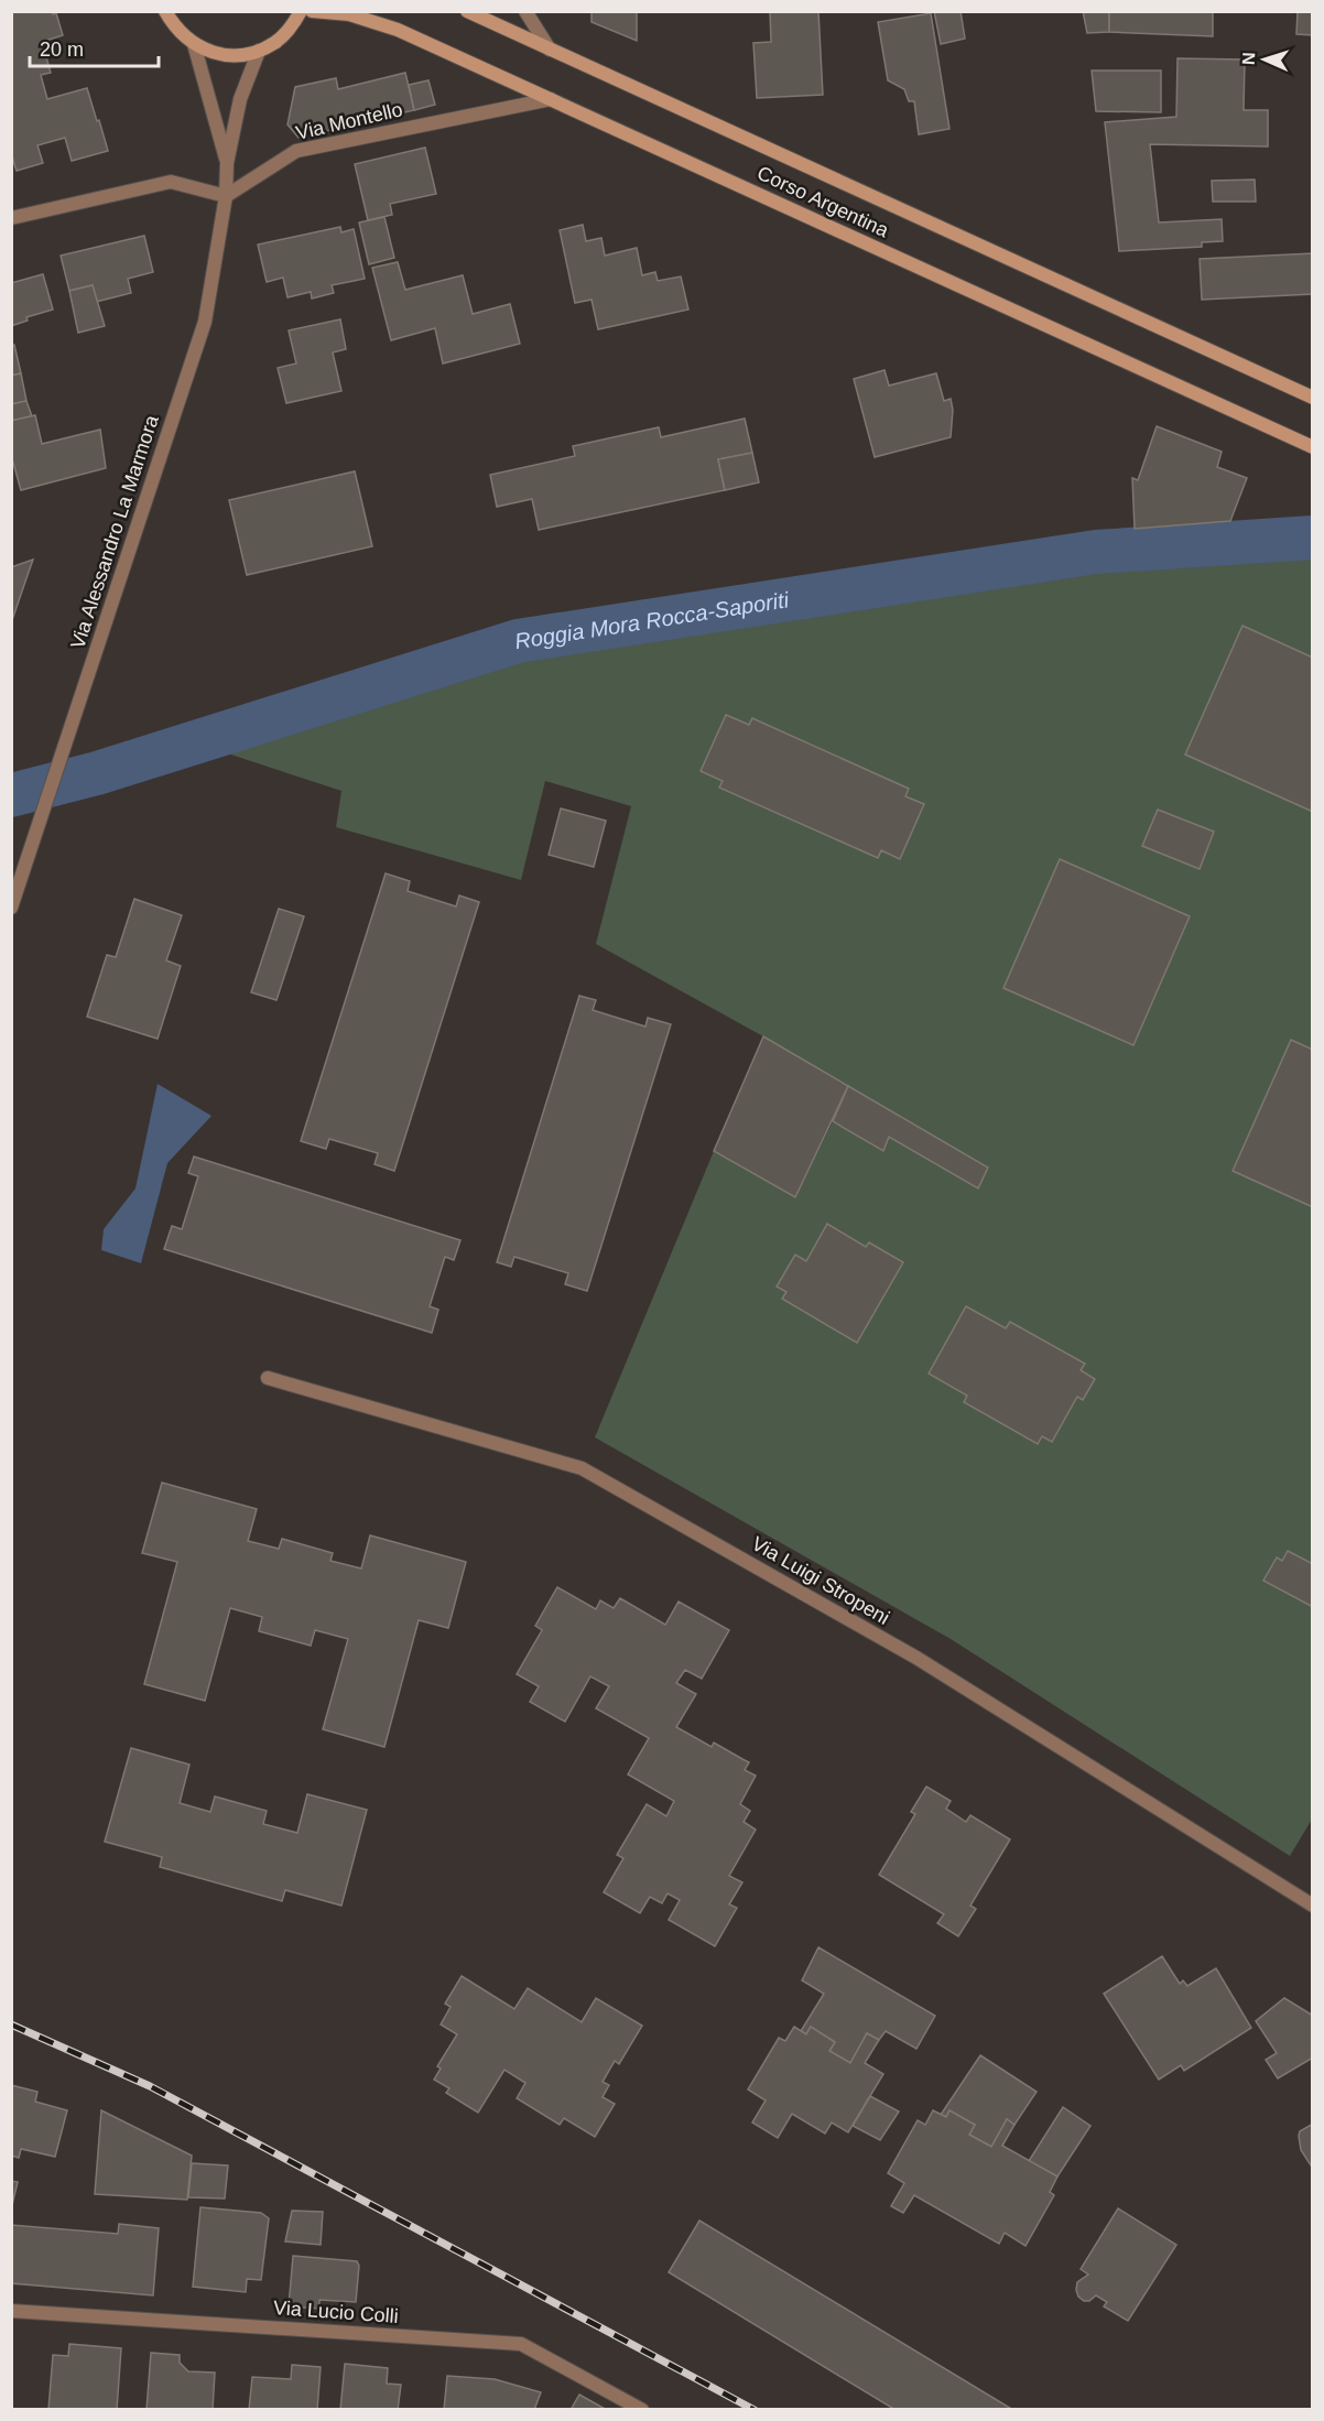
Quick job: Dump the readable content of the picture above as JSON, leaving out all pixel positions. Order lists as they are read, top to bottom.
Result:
{
  "streets": {
    "main road": ["Corso Argentina"],
    "street": [
      "Via Montello",
      "Via Alessandro La Marmora",
      "Via Luigi Stropeni",
      "Via Lucio Colli"
    ]
  },
  "crossings": [
    ["Via Montello", "Corso Argentina"],
    ["Via Montello", "Via Alessandro La Marmora"]
  ],
  "water": ["Roggia Mora Rocca-Saporiti"],
  "scale_bar": "20 m",
  "north": "left"
}
